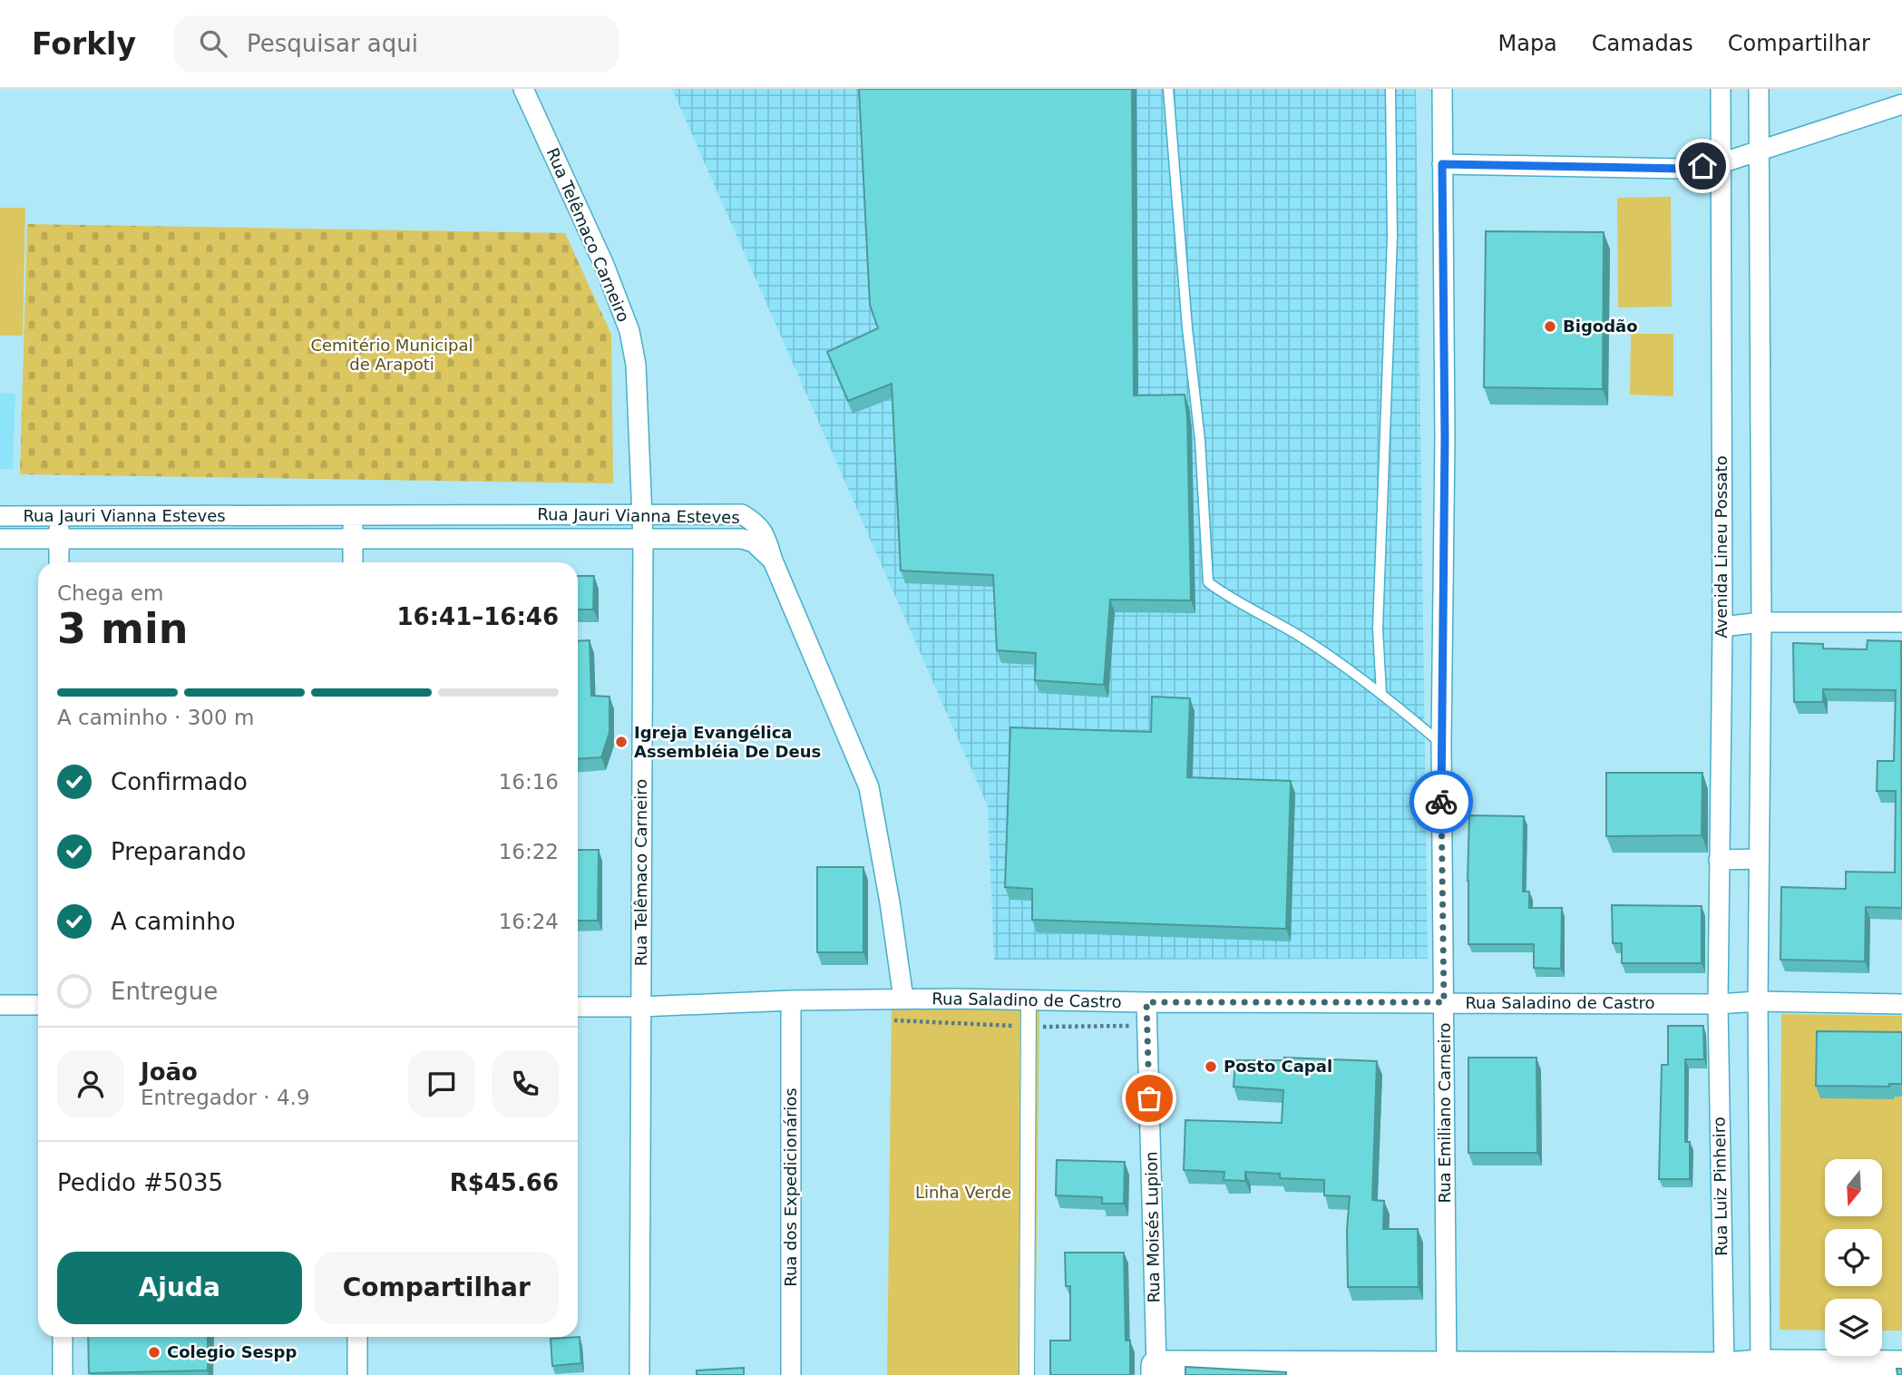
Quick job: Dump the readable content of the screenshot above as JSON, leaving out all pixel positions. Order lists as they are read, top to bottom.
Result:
{
  "streets": {
    "street": [
      "Rua Telêmaco Carneiro",
      "Rua Jauri Vianna Esteves",
      "Avenida Lineu Possato",
      "Rua Saladino de Castro",
      "Rua Emiliano Carneiro",
      "Rua Luiz Pinheiro",
      "Rua dos Expedicionários",
      "Rua Moisés Lupion"
    ]
  },
  "crossings": [
    ["Rua Telêmaco Carneiro", "Rua Jauri Vianna Esteves"],
    ["Rua Telêmaco Carneiro", "Rua Saladino de Castro"],
    ["Avenida Lineu Possato", "Rua Saladino de Castro"],
    ["Avenida Lineu Possato", "Rua Luiz Pinheiro"],
    ["Rua Saladino de Castro", "Rua Emiliano Carneiro"],
    ["Rua Saladino de Castro", "Rua Luiz Pinheiro"],
    ["Rua Saladino de Castro", "Rua dos Expedicionários"],
    ["Rua Saladino de Castro", "Rua Moisés Lupion"]
  ],
  "parks": ["Cemitério Municipal de Arapoti", "Linha Verde"],
  "places": [
    "Bigodão",
    "Igreja Evangélica Assembléia De Deus",
    "Posto Capal",
    "Colegio Sespp"
  ],
  "north": "bottom",
  "page": {
    "header": "Forkly",
    "search": "Pesquisar aqui",
    "nav": ["Mapa", "Camadas", "Compartilhar"],
    "heading": ["3 min", "Chega em", "16:41–16:46"],
    "panel": [
      "João",
      "Entregador · 4.9",
      "Pedido #5035",
      "R$45.66"
    ],
    "bar": "A caminho · 300 m",
    "list": [
      ["Confirmado", "16:16"],
      ["Preparando", "16:22"],
      ["A caminho", "16:24"],
      "Entregue"
    ],
    "buttons": ["Ajuda", "Compartilhar"]
  }
}
